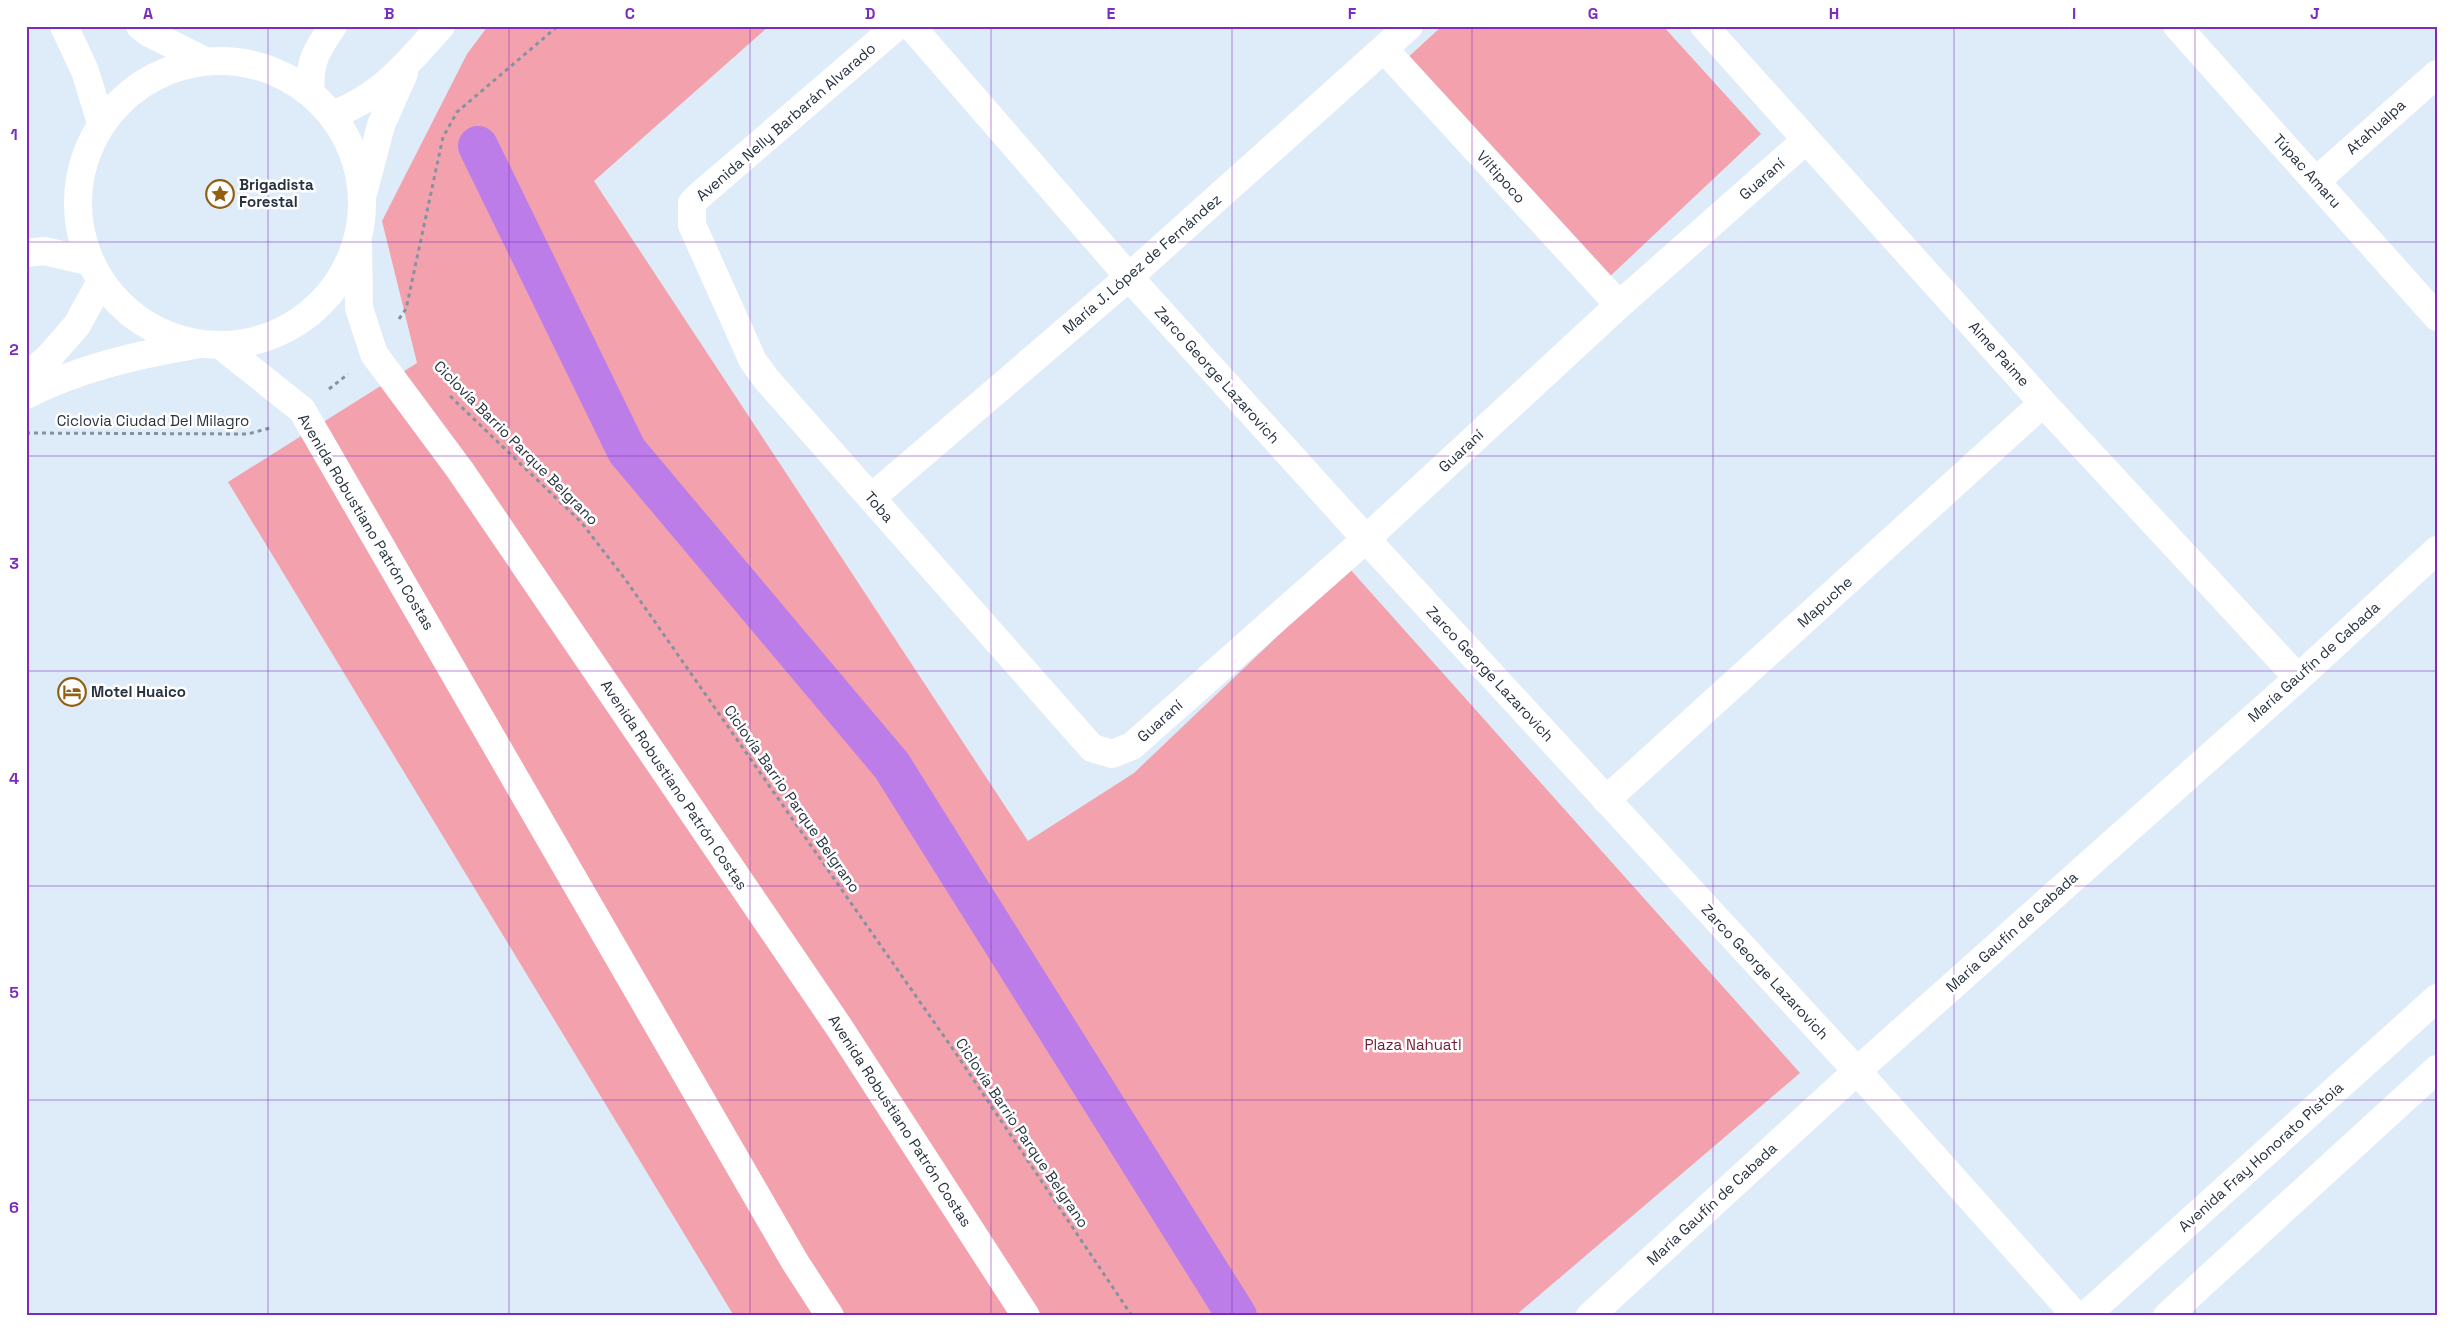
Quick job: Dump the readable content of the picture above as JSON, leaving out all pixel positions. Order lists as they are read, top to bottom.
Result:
{
  "streets": {
    "main road": [
      "Avenida Nelly Barbarán Alvarado",
      "Atahualpa",
      "Túpac Amaru",
      "Viltipoco",
      "Guaraní",
      "María J. López de Fernández",
      "Aime Paime",
      "Zarco George Lazarovich",
      "Toba",
      "Avenida Robustiano Patrón Costas",
      "Mapuche",
      "María Gaufín de Cabada",
      "Avenida Fray Honorato Pistoia"
    ],
    "path": ["Ciclovia Ciudad Del Milagro", "Ciclovía Barrio Parque Belgrano"]
  },
  "crossings": [
    ["Avenida Nelly Barbarán Alvarado", "Toba"],
    ["Atahualpa", "Túpac Amaru"],
    ["Viltipoco", "Guaraní"],
    ["Viltipoco", "María J. López de Fernández"],
    ["Guaraní", "Aime Paime"],
    ["Guaraní", "Zarco George Lazarovich"],
    ["Guaraní", "Toba"],
    ["María J. López de Fernández", "Zarco George Lazarovich"],
    ["María J. López de Fernández", "Toba"],
    ["Aime Paime", "Mapuche"],
    ["Aime Paime", "María Gaufín de Cabada"],
    ["Zarco George Lazarovich", "Mapuche"],
    ["Zarco George Lazarovich", "María Gaufín de Cabada"],
    ["Ciclovia Ciudad Del Milagro", "Avenida Robustiano Patrón Costas"]
  ],
  "parks": ["Plaza Nahuatl"],
  "places": {
    "place": ["Brigadista Forestal"],
    "hotel": ["Motel Huaico"]
  },
  "grid": {
    "columns": [
      "A",
      "B",
      "C",
      "D",
      "E",
      "F",
      "G",
      "H",
      "I",
      "J"
    ],
    "rows": [
      "1",
      "2",
      "3",
      "4",
      "5",
      "6"
    ]
  }
}
